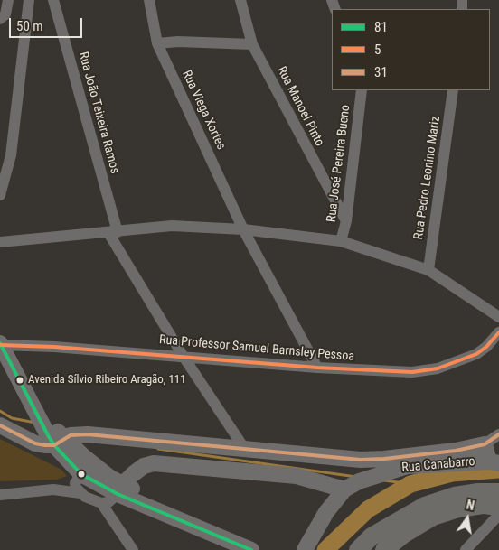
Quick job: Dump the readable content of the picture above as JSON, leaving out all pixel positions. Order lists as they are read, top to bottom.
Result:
{
  "streets": {
    "street": [
      "Rua Manoel Pinto",
      "Rua Viega Xortes",
      "Rua João Teixeira Ramos",
      "Rua José Pereira Bueno",
      "Rua Pedro Leonino Mariz",
      "Rua Professor Samuel Barnsley Pessoa",
      "Rua Canabarro"
    ]
  },
  "crossings": [
    ["Rua Manoel Pinto", "Rua José Pereira Bueno"],
    ["Rua Viega Xortes", "Rua Professor Samuel Barnsley Pessoa"],
    ["Rua João Teixeira Ramos", "Rua Professor Samuel Barnsley Pessoa"],
    ["Rua João Teixeira Ramos", "Rua Canabarro"]
  ],
  "places": ["Avenida Sílvio Ribeiro Aragão, 111"],
  "lines": ["transit line 5", "transit line 81", "transit line 31"],
  "legend": ["81", "5", "31"],
  "scale_bar": "50 m",
  "north": "top"
}
